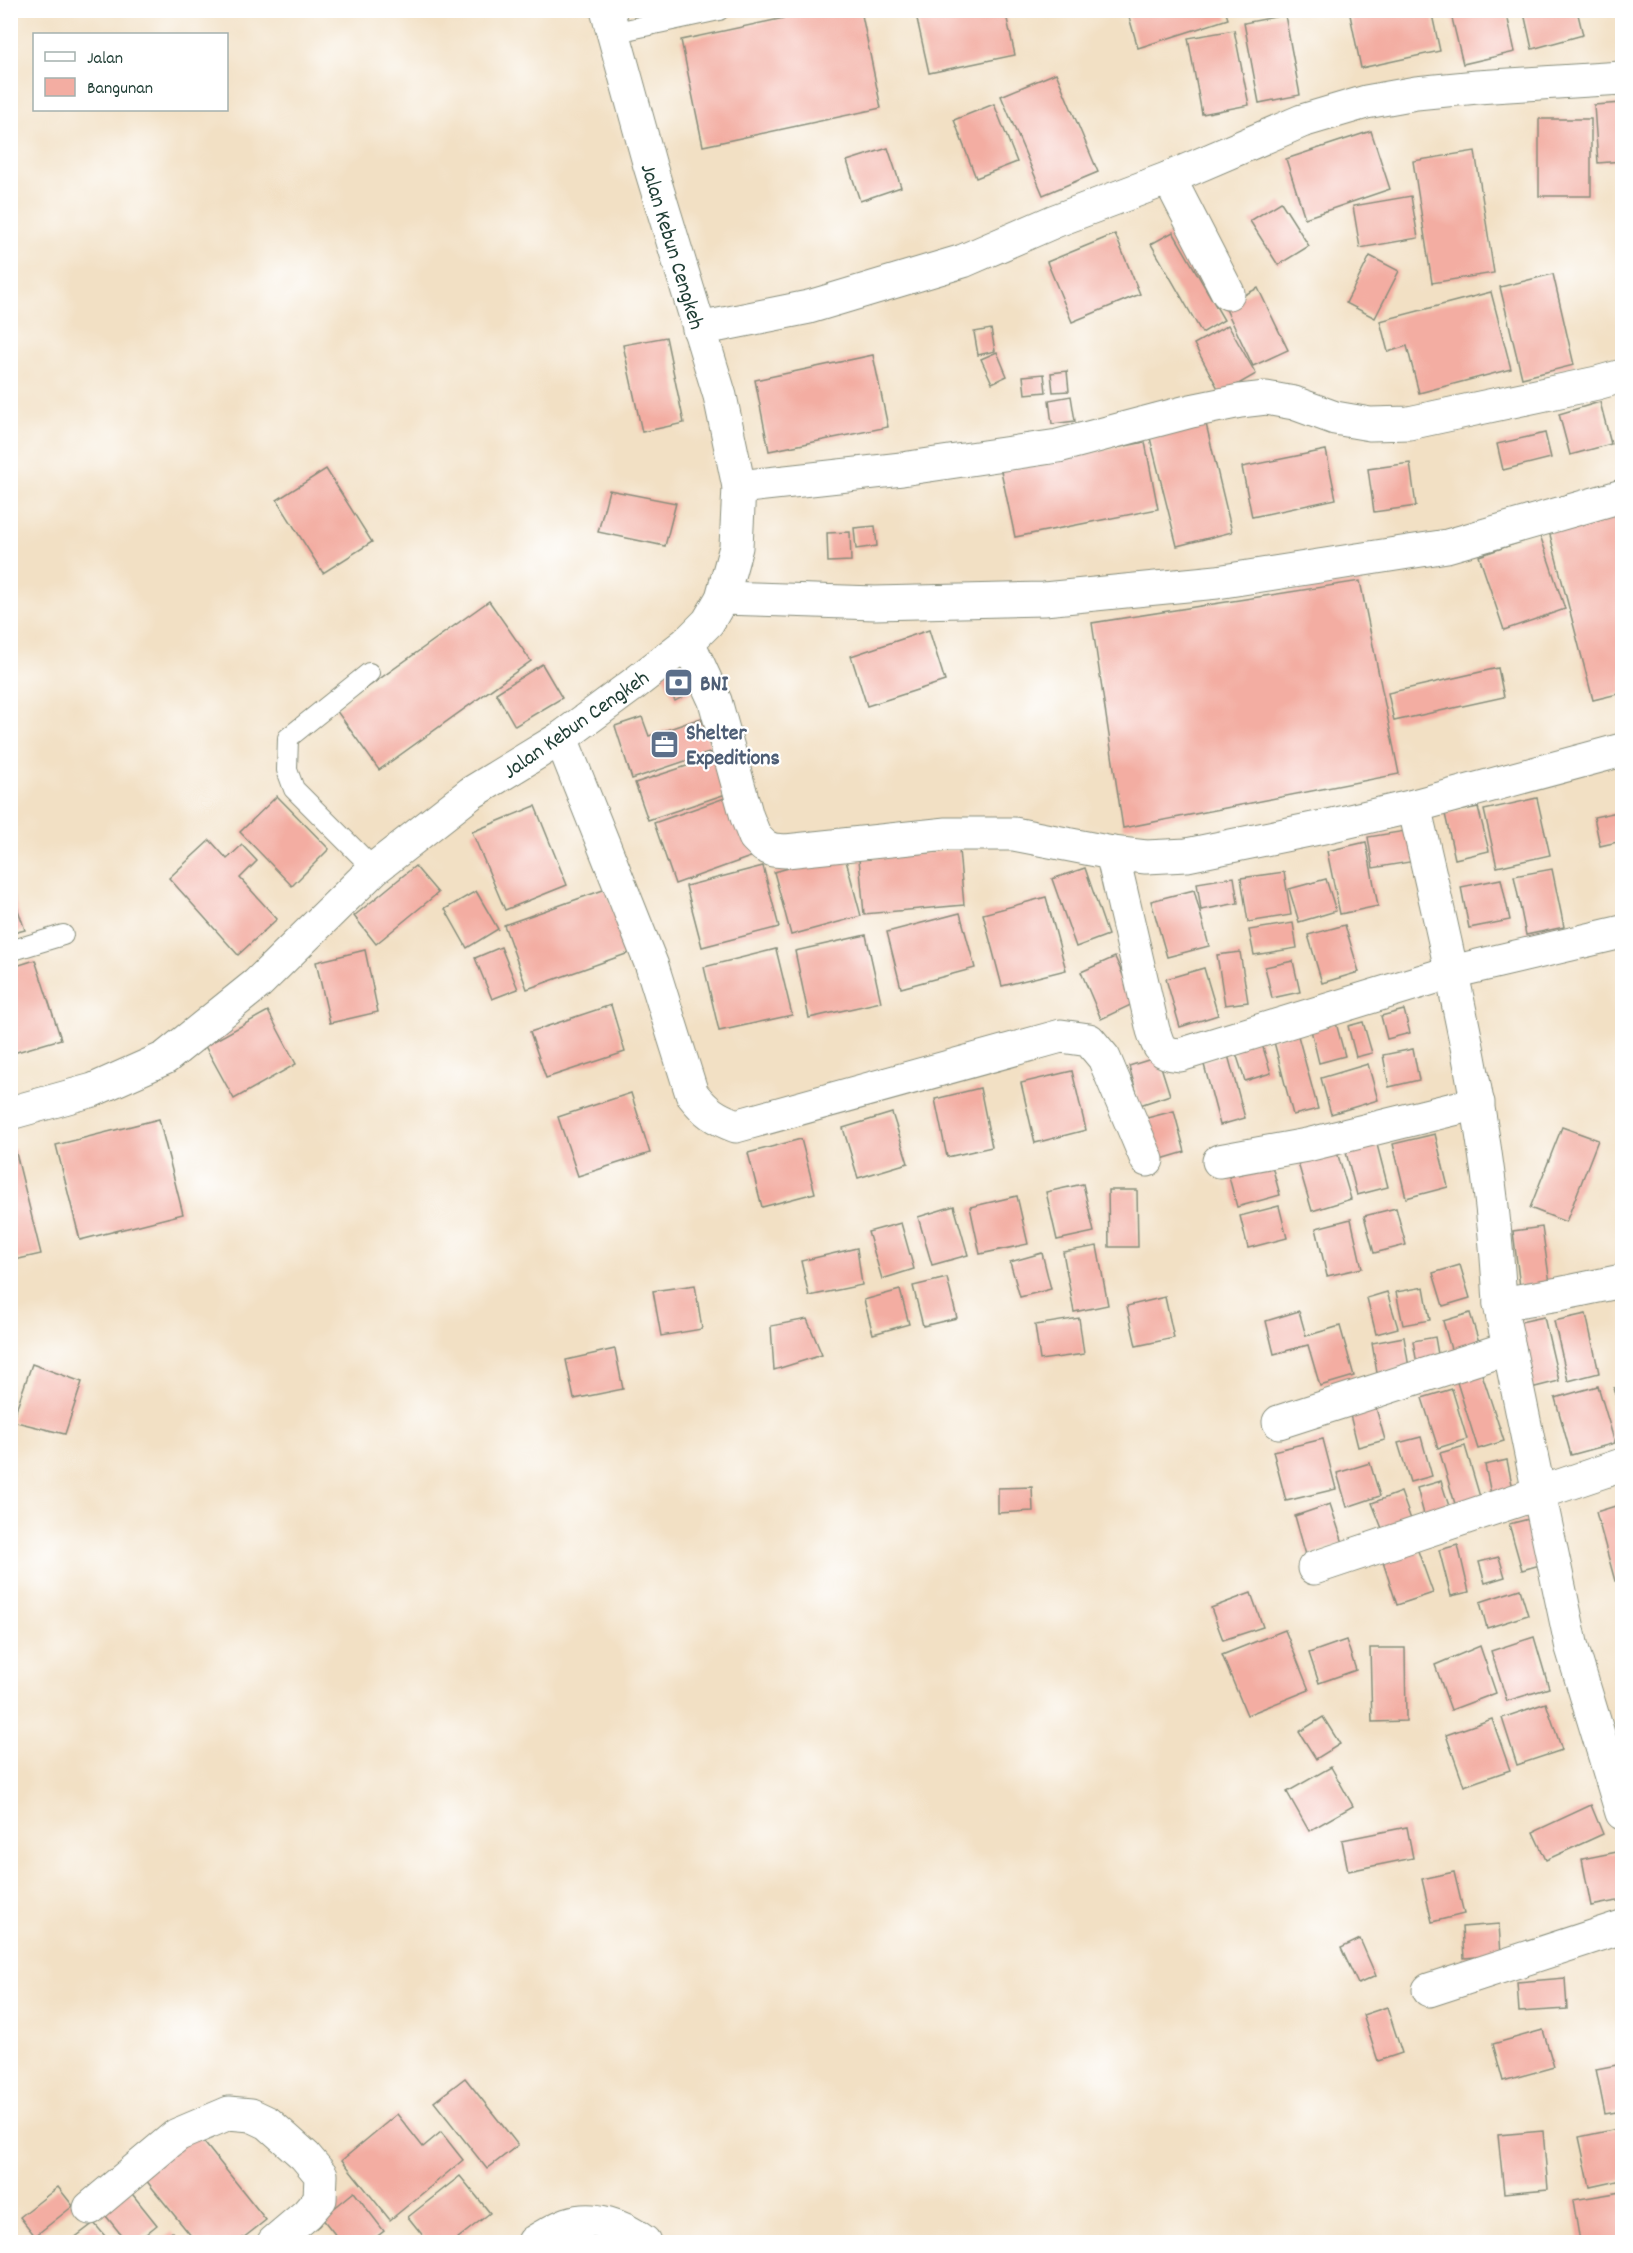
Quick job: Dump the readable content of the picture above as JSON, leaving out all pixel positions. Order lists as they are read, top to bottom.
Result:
{
  "streets": {
    "street": ["Jalan Kebun Cengkeh"]
  },
  "places": {
    "bank": ["BNI"],
    "office": ["Shelter Expeditions"]
  },
  "legend": ["Jalan", "Bangunan"]
}
